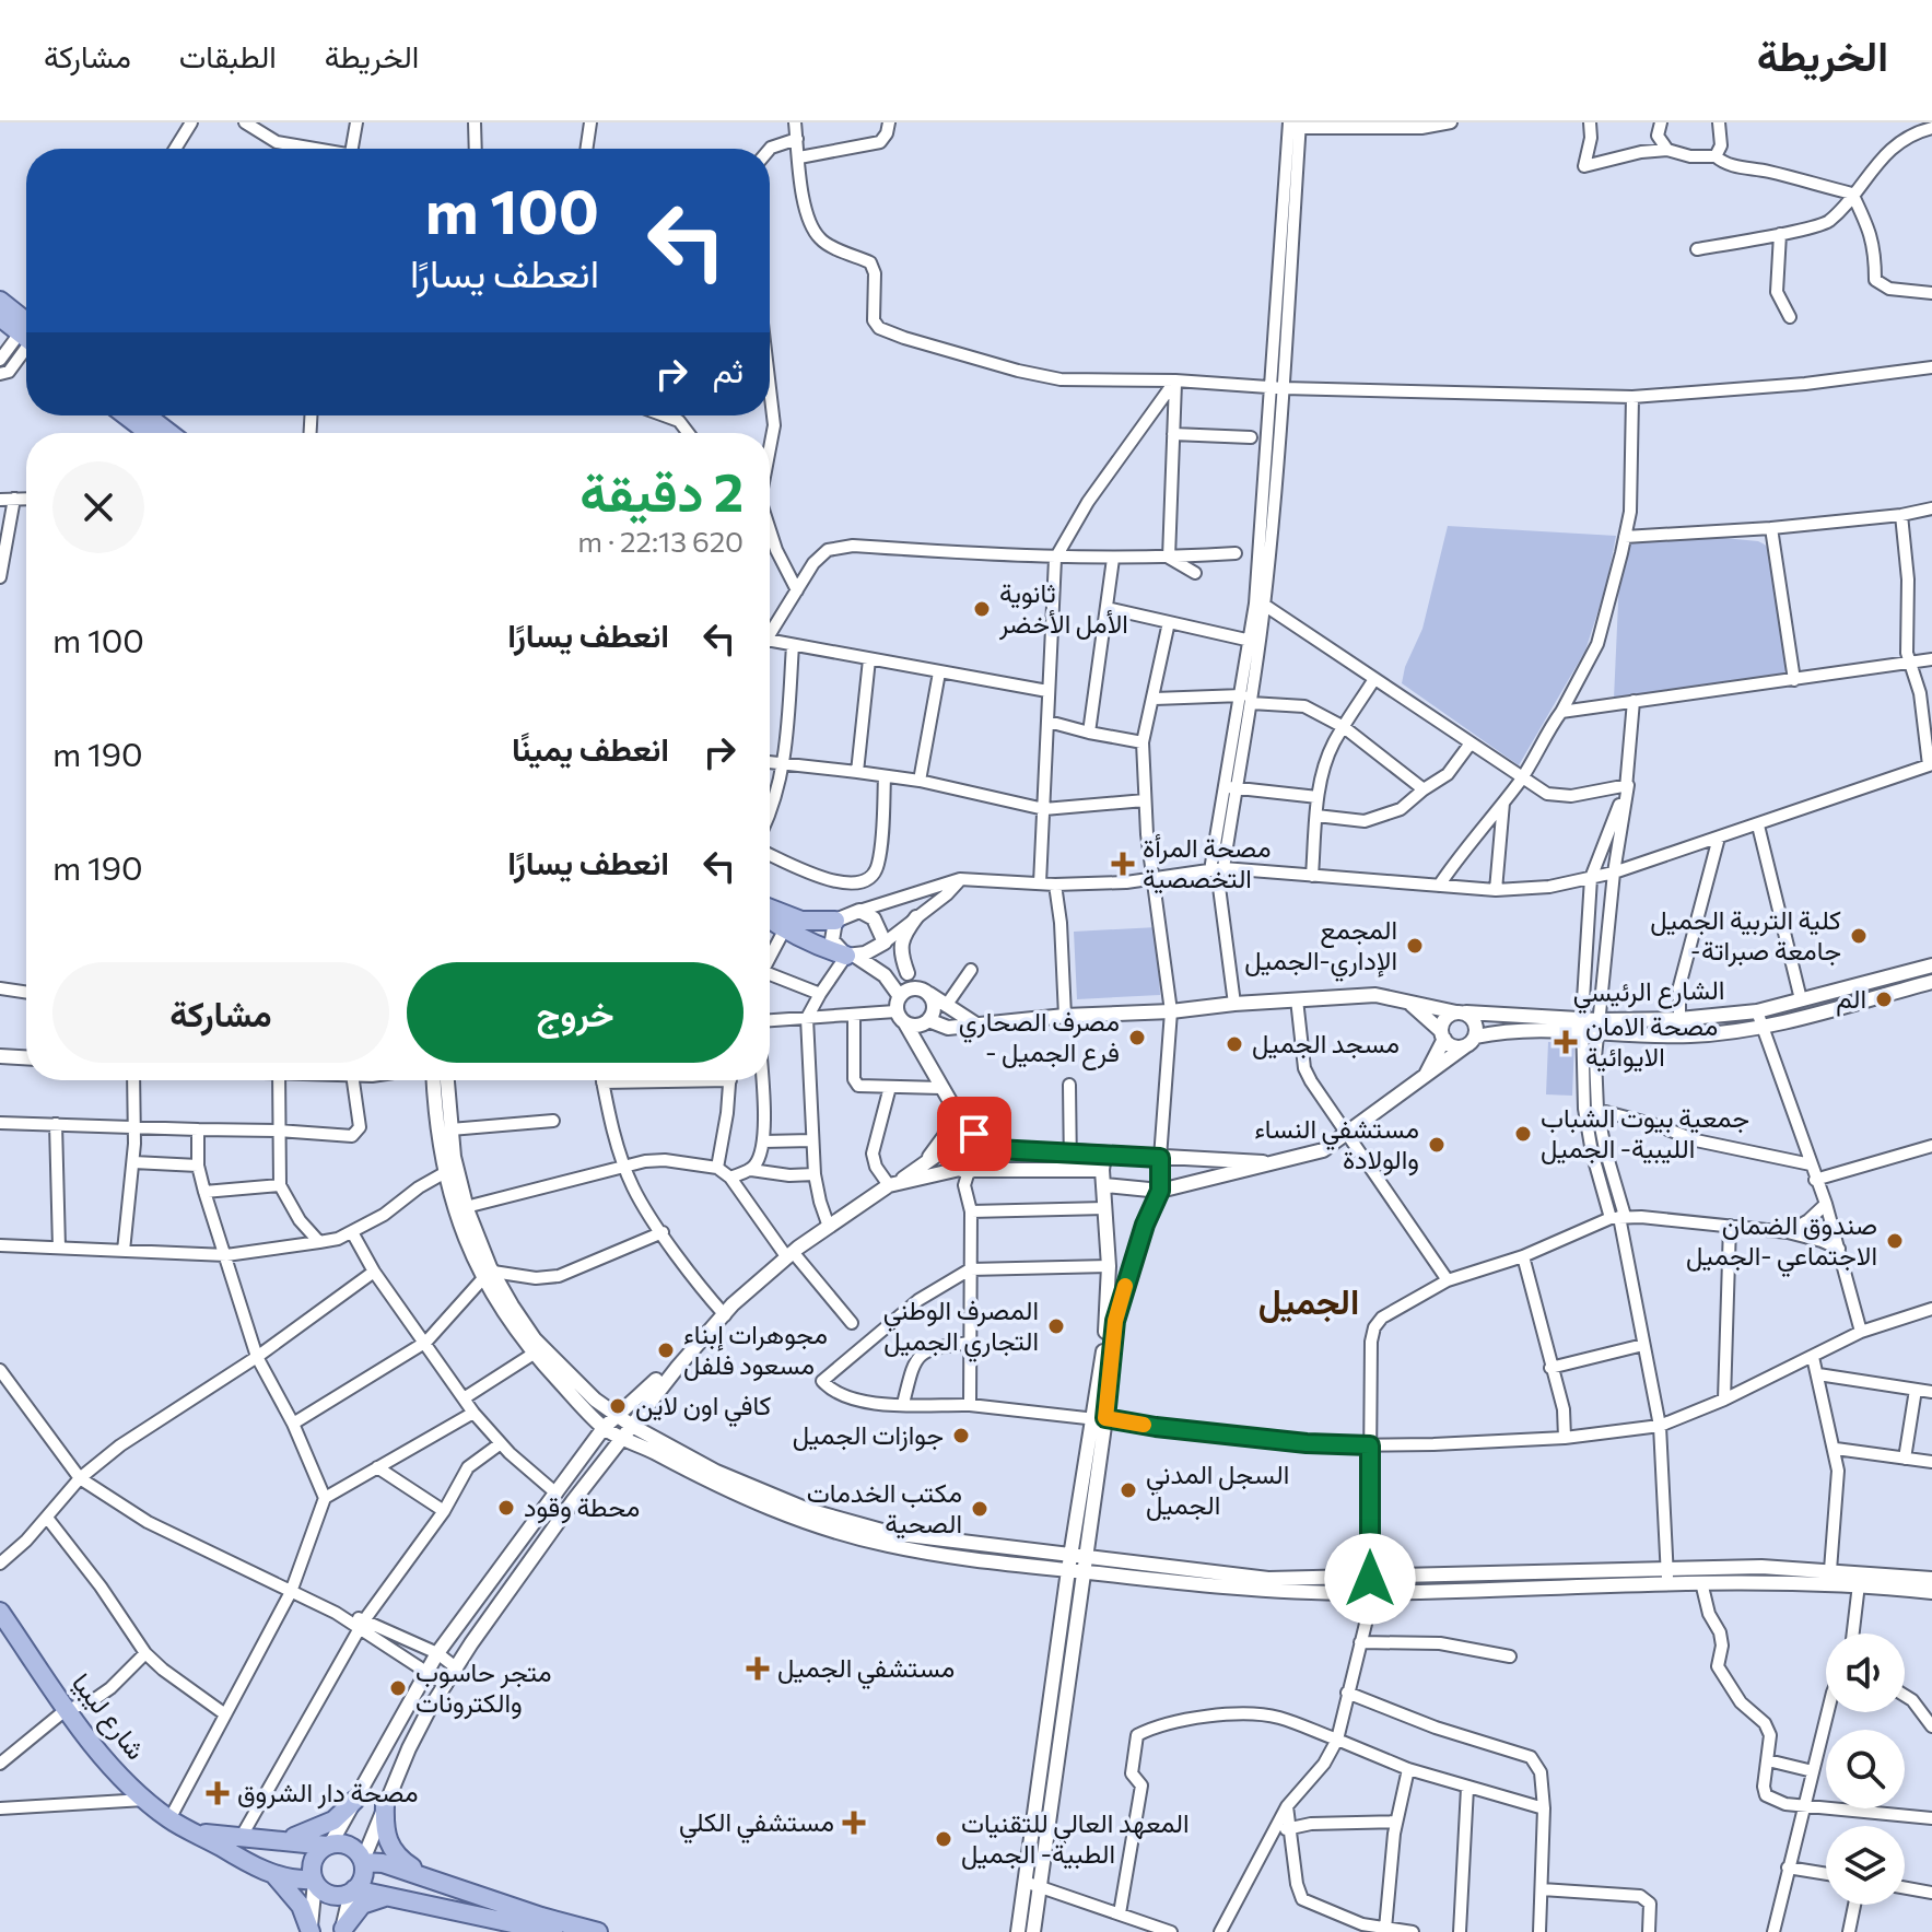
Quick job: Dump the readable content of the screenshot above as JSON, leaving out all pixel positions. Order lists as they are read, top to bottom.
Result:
{
  "streets": {
    "main road": ["شارع ليبيا"],
    "street": ["الشارع الرئيسي"]
  },
  "districts": ["الجميل"],
  "places": {
    "other": [
      "ثانوية الأمل الأخضر",
      "كلية التربية الجميل -جامعة صبراتة",
      "المجمع الإداري-الجميل",
      "الم",
      "مصرف الصحاري - فرع الجميل",
      "مسجد الجميل",
      "جمعية بيوت الشباب الليبية- الجميل",
      "مستشفي النساء والولادة",
      "صندوق الضمان الاجتماعي -الجميل",
      "المصرف الوطني التجاري الجميل",
      "مجوهرات إبناء مسعود فلفل",
      "كافي اون لاين",
      "جوازات الجميل",
      "السجل المدني الجميل",
      "محطة وقود",
      "مكتب الخدمات الصحية",
      "متجر حاسوب والكترونات",
      "المعهد العالي للتقنيات الطبية- الجميل"
    ],
    "health": [
      "مصحة المرأة التخصصية",
      "مصحة الامان الايوائية",
      "مستشفي الجميل",
      "مصحة دار الشروق",
      "مستشفي الكلي"
    ]
  },
  "page": {
    "header": "الخريطة",
    "nav": ["الخريطة", "الطبقات", "مشاركة"],
    "turn": ["100 m", "انعطف يسارًا"],
    "then": "ثم",
    "heading": ["2 دقيقة", "620 m · 22:13"],
    "list": [
      {
        "name": "انعطف يسارًا",
        "value": "100 m"
      },
      {
        "name": "انعطف يمينًا",
        "value": "190 m"
      },
      {
        "name": "انعطف يسارًا",
        "value": "190 m"
      }
    ],
    "buttons": ["خروج", "مشاركة"]
  }
}
